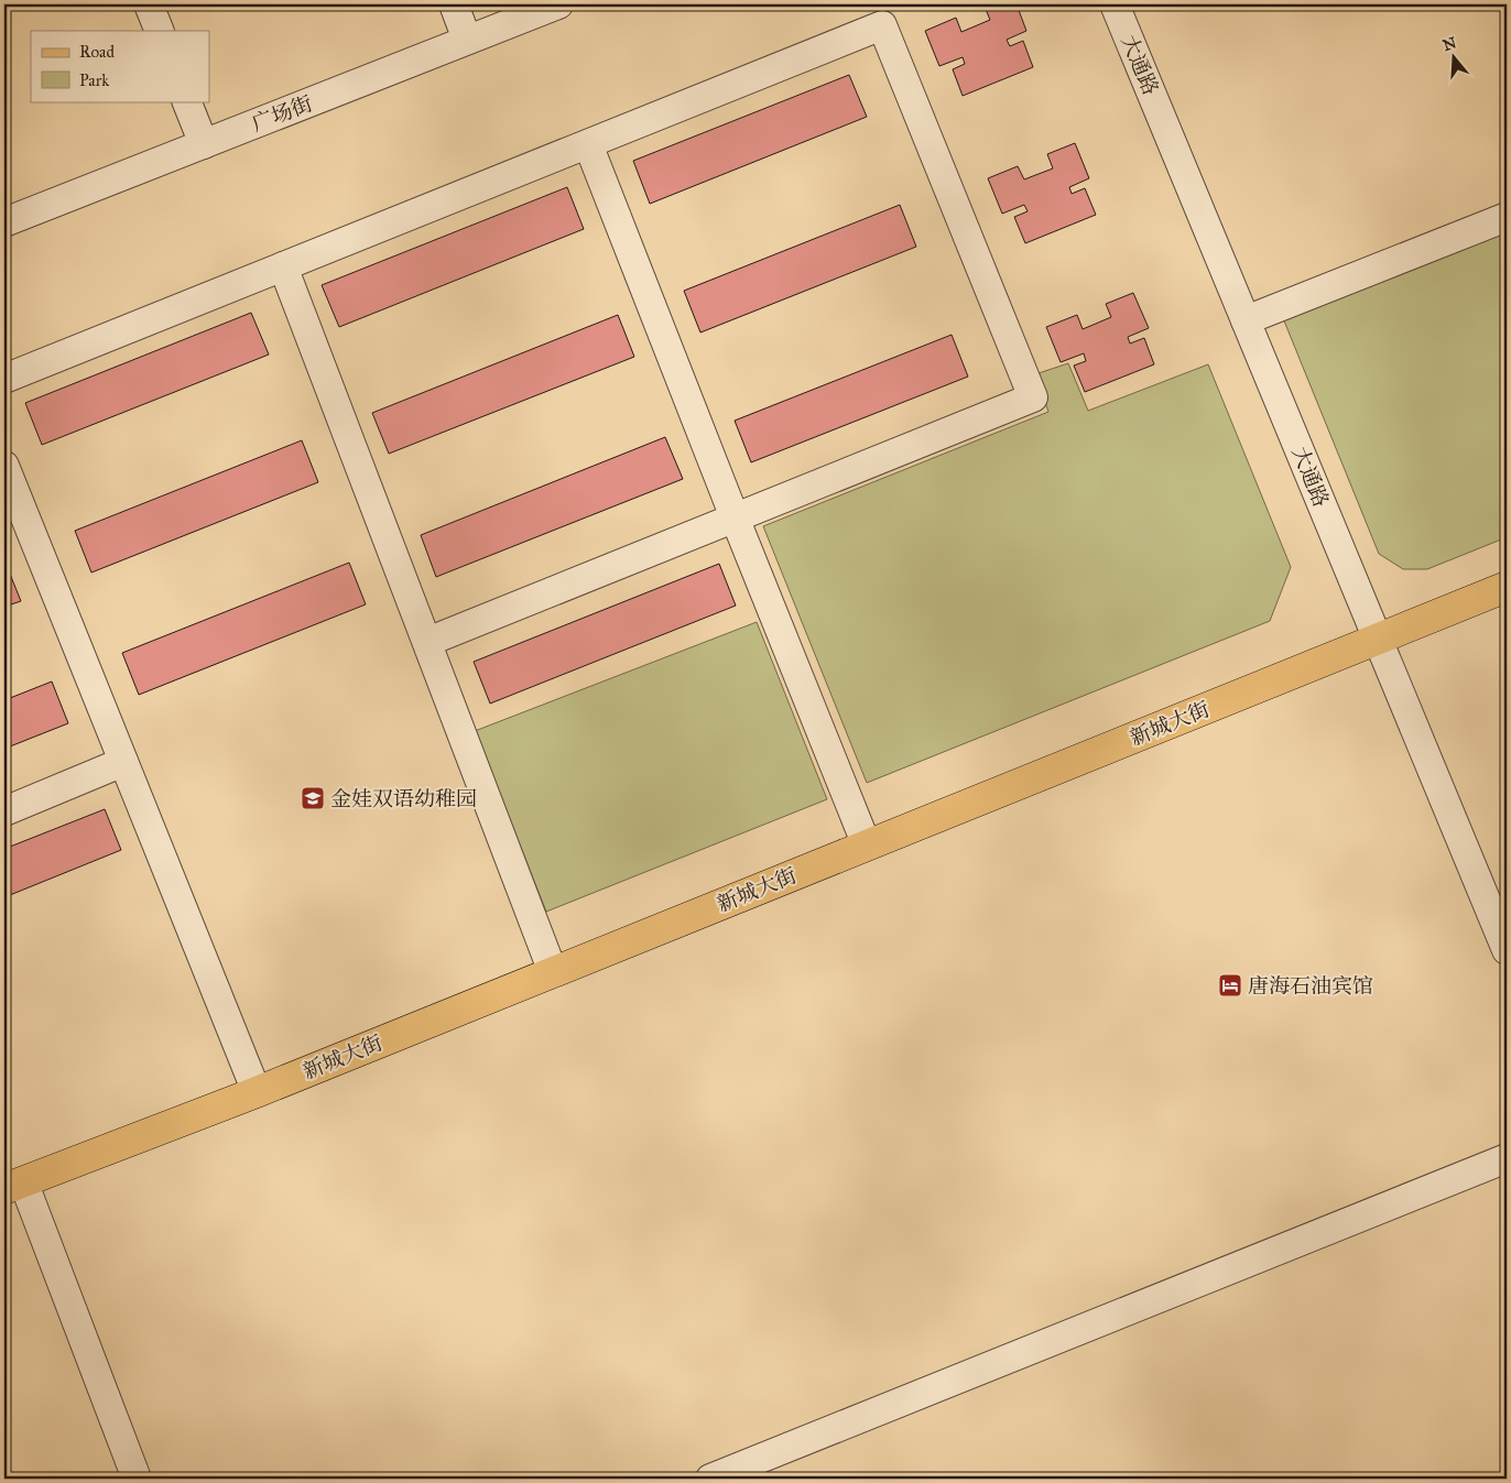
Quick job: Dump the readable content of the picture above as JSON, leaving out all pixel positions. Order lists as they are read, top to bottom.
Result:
{
  "streets": {
    "main road": ["新城大街"],
    "street": ["大通路", "广场街"]
  },
  "crossings": [
    ["大通路", "新城大街"]
  ],
  "places": {
    "school or university": ["金娃双语幼稚园"],
    "hotel": ["唐海石油宾馆"]
  },
  "legend": ["Road", "Park"],
  "north": "top"
}
